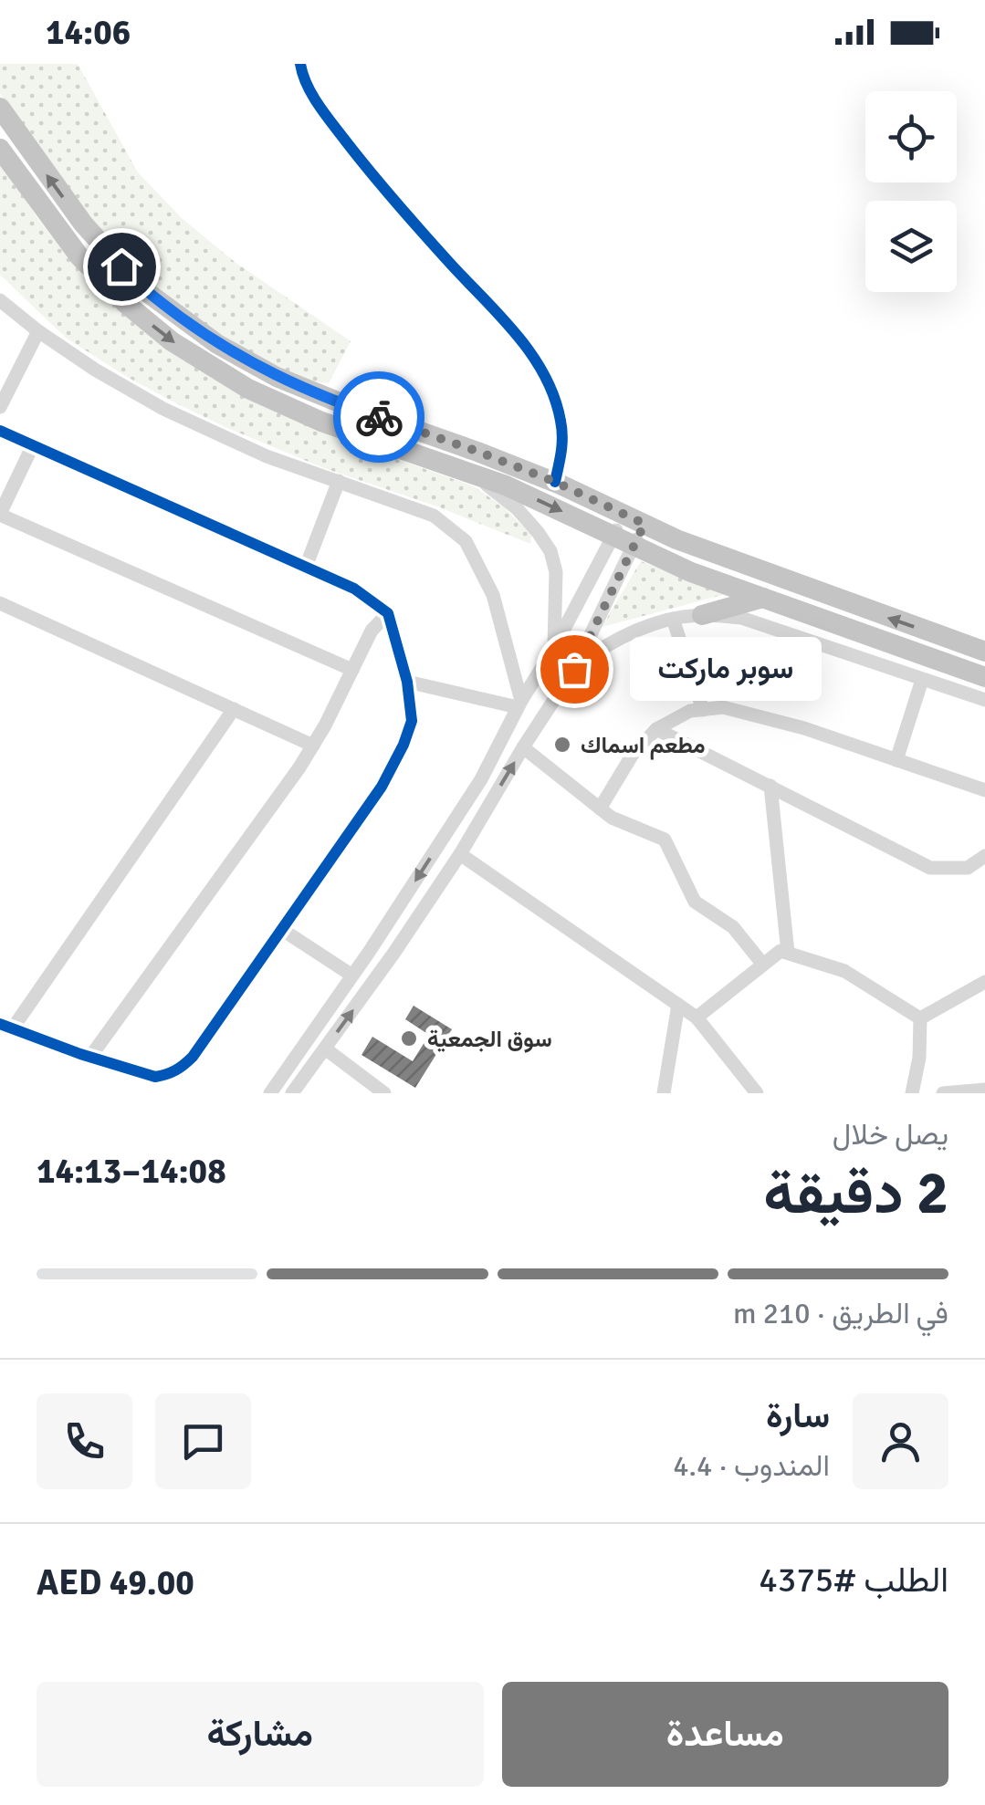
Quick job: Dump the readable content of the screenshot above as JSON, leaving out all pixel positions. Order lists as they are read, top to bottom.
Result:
{
  "places": ["سوبر ماركت", "مطعم اسماك", "سوق الجمعية"],
  "page": {
    "status": "14:06",
    "bubble": "سوبر ماركت",
    "heading": ["2 دقيقة", "يصل خلال", "14:08–14:13"],
    "panel": [
      "سارة",
      "المندوب · 4.4",
      "الطلب #4375",
      "AED 49.00"
    ],
    "bar": "في الطريق · 210 m",
    "buttons": ["مساعدة", "مشاركة"]
  }
}
